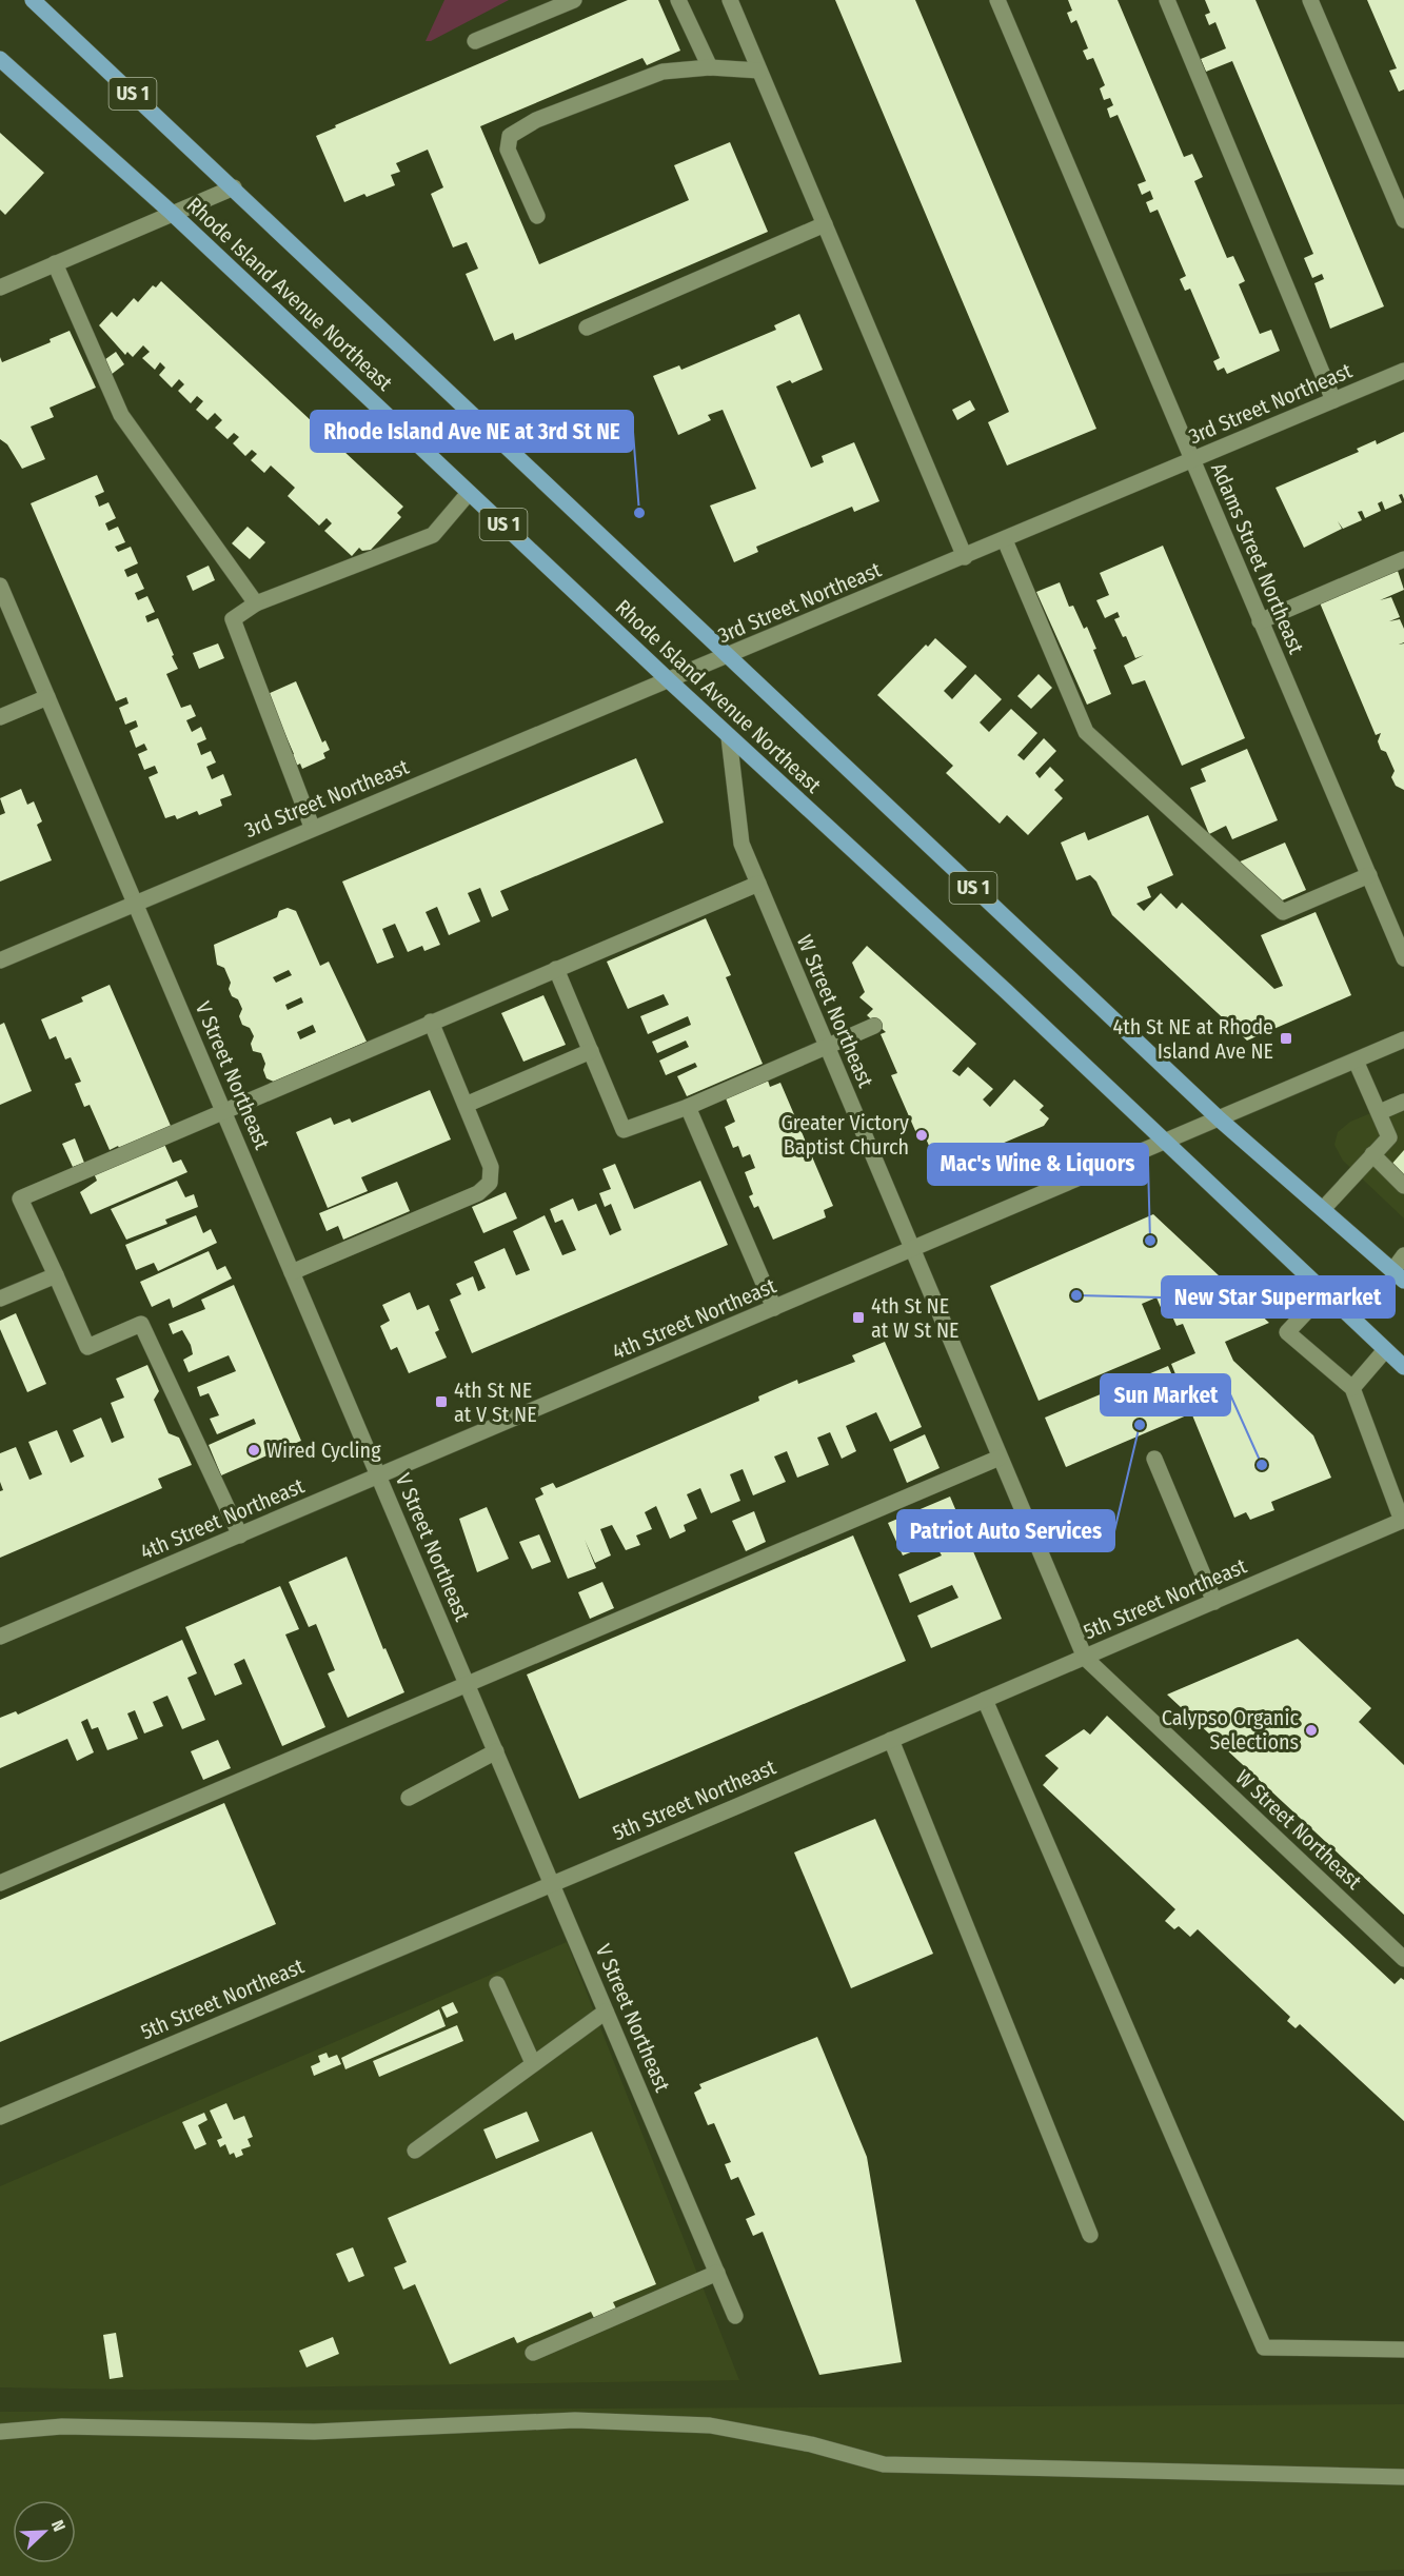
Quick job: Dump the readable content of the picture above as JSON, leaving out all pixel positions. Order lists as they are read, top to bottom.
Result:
{
  "streets": {
    "main road": ["US 1", "Rhode Island Avenue Northeast"],
    "street": [
      "3rd Street Northeast",
      "Adams Street Northeast",
      "W Street Northeast",
      "V Street Northeast",
      "4th Street Northeast",
      "5th Street Northeast"
    ]
  },
  "crossings": [
    ["Rhode Island Avenue Northeast", "3rd Street Northeast"],
    ["Rhode Island Avenue Northeast", "W Street Northeast"],
    ["Rhode Island Avenue Northeast", "4th Street Northeast"],
    ["3rd Street Northeast", "Adams Street Northeast"],
    ["3rd Street Northeast", "V Street Northeast"],
    ["W Street Northeast", "4th Street Northeast"],
    ["W Street Northeast", "5th Street Northeast"],
    ["V Street Northeast", "4th Street Northeast"],
    ["V Street Northeast", "5th Street Northeast"]
  ],
  "places": {
    "other": [
      "Rhode Island Ave NE at 3rd St NE",
      "Greater Victory Baptist Church",
      "Mac's Wine & Liquors",
      "New Star Supermarket",
      "Patriot Auto Services",
      "Wired Cycling",
      "Sun Market",
      "Calypso Organic Selections"
    ],
    "transit": ["4th St NE at Rhode Island Ave NE", "4th St NE at W St NE", "4th St NE at V St NE"]
  },
  "north": "top right"
}
